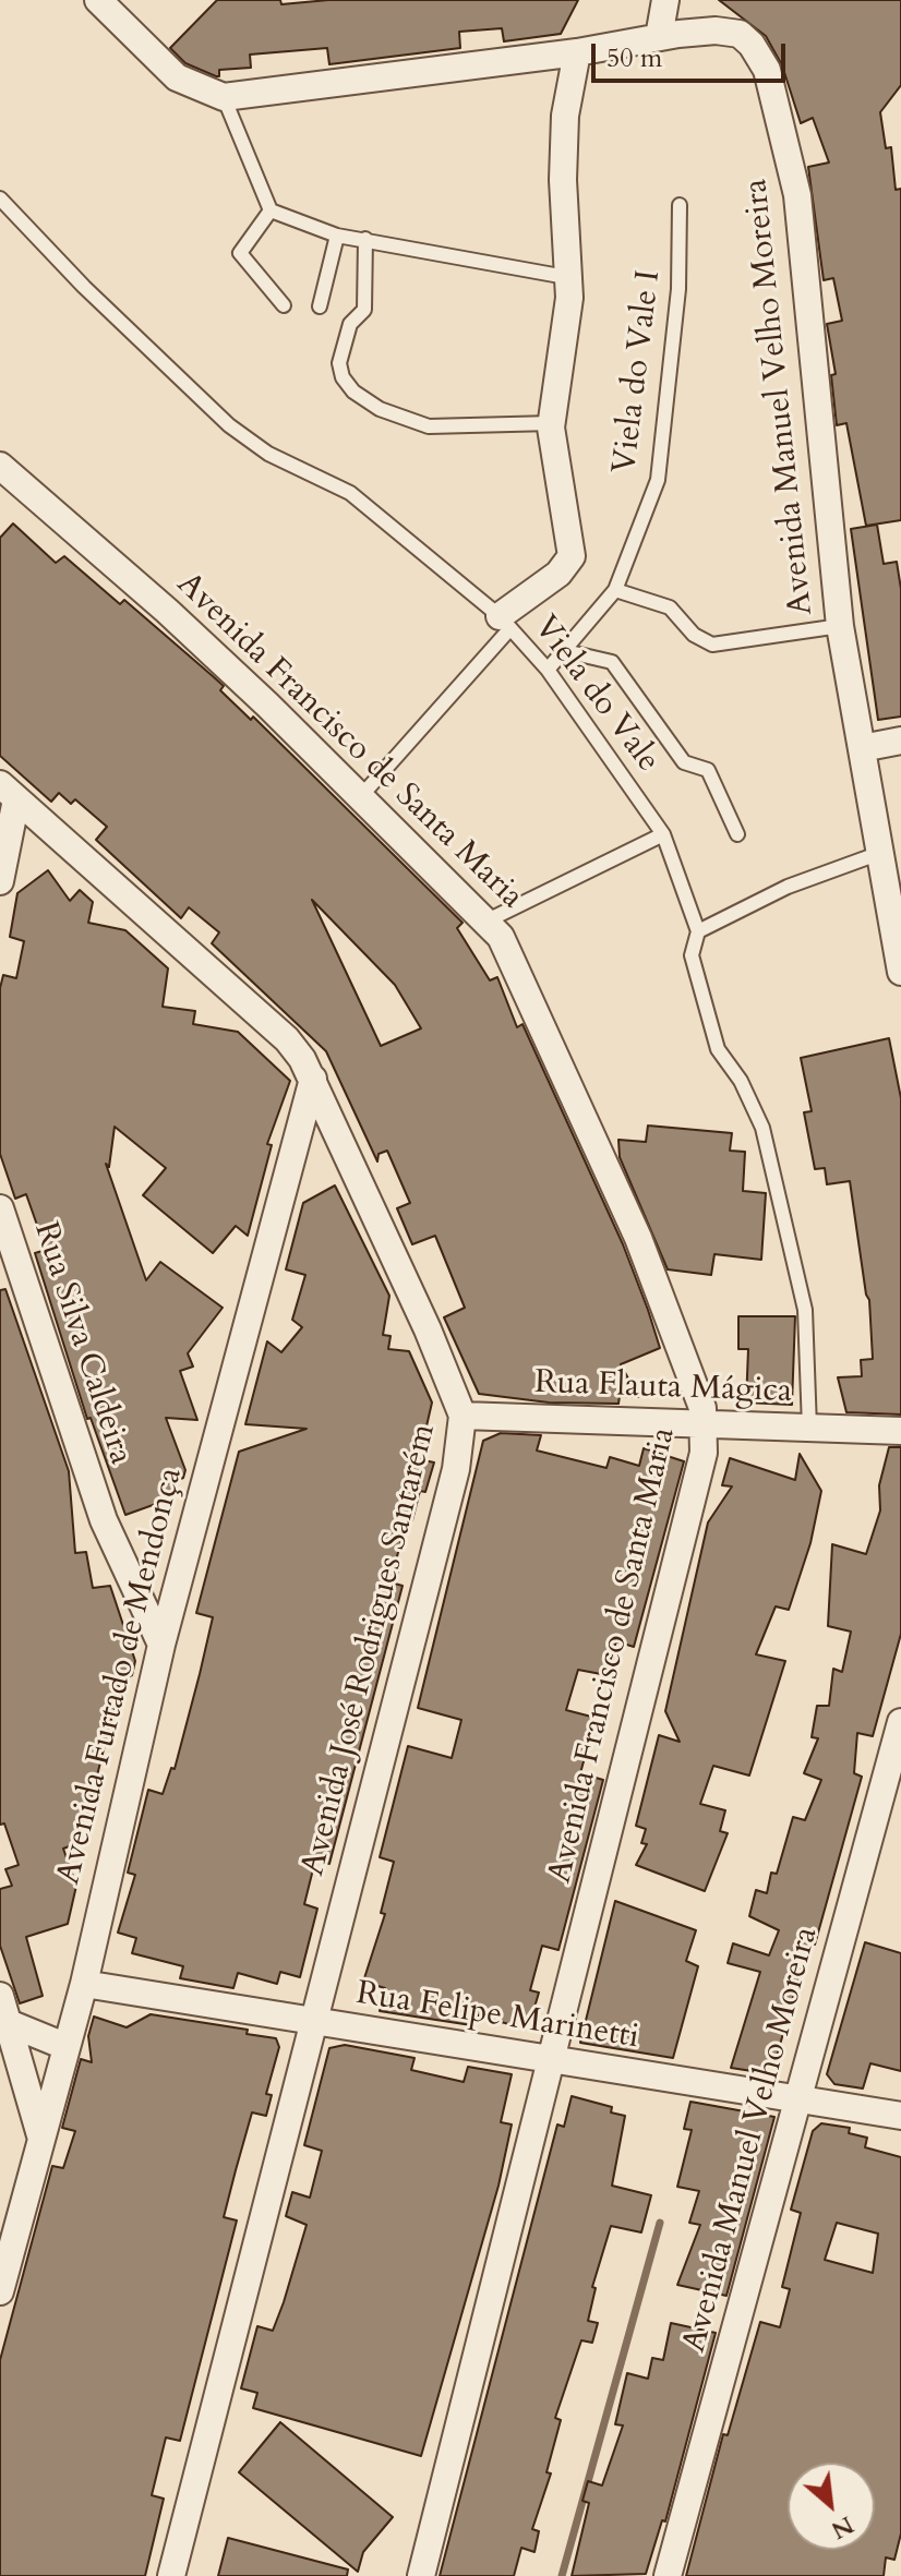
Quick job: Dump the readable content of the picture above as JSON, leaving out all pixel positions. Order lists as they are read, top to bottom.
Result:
{
  "streets": {
    "street": [
      "Avenida Manuel Velho Moreira",
      "Avenida Francisco de Santa Maria",
      "Rua Silva Caldeira",
      "Rua Flauta Mágica",
      "Avenida José Rodrigues Santarém",
      "Avenida Furtado de Mendonça",
      "Rua Felipe Marinetti"
    ],
    "lane": ["Viela do Vale I", "Viela do Vale"]
  },
  "crossings": [
    ["Viela do Vale I", "Viela do Vale"],
    ["Avenida Manuel Velho Moreira", "Rua Felipe Marinetti"],
    ["Viela do Vale", "Rua Flauta Mágica"],
    ["Avenida Francisco de Santa Maria", "Rua Flauta Mágica"],
    ["Avenida Francisco de Santa Maria", "Rua Felipe Marinetti"],
    ["Rua Silva Caldeira", "Avenida Furtado de Mendonça"],
    ["Rua Flauta Mágica", "Avenida José Rodrigues Santarém"],
    ["Avenida José Rodrigues Santarém", "Avenida Furtado de Mendonça"],
    ["Avenida José Rodrigues Santarém", "Rua Felipe Marinetti"],
    ["Avenida Furtado de Mendonça", "Rua Felipe Marinetti"]
  ],
  "scale_bar": "50 m",
  "north": "bottom right"
}
